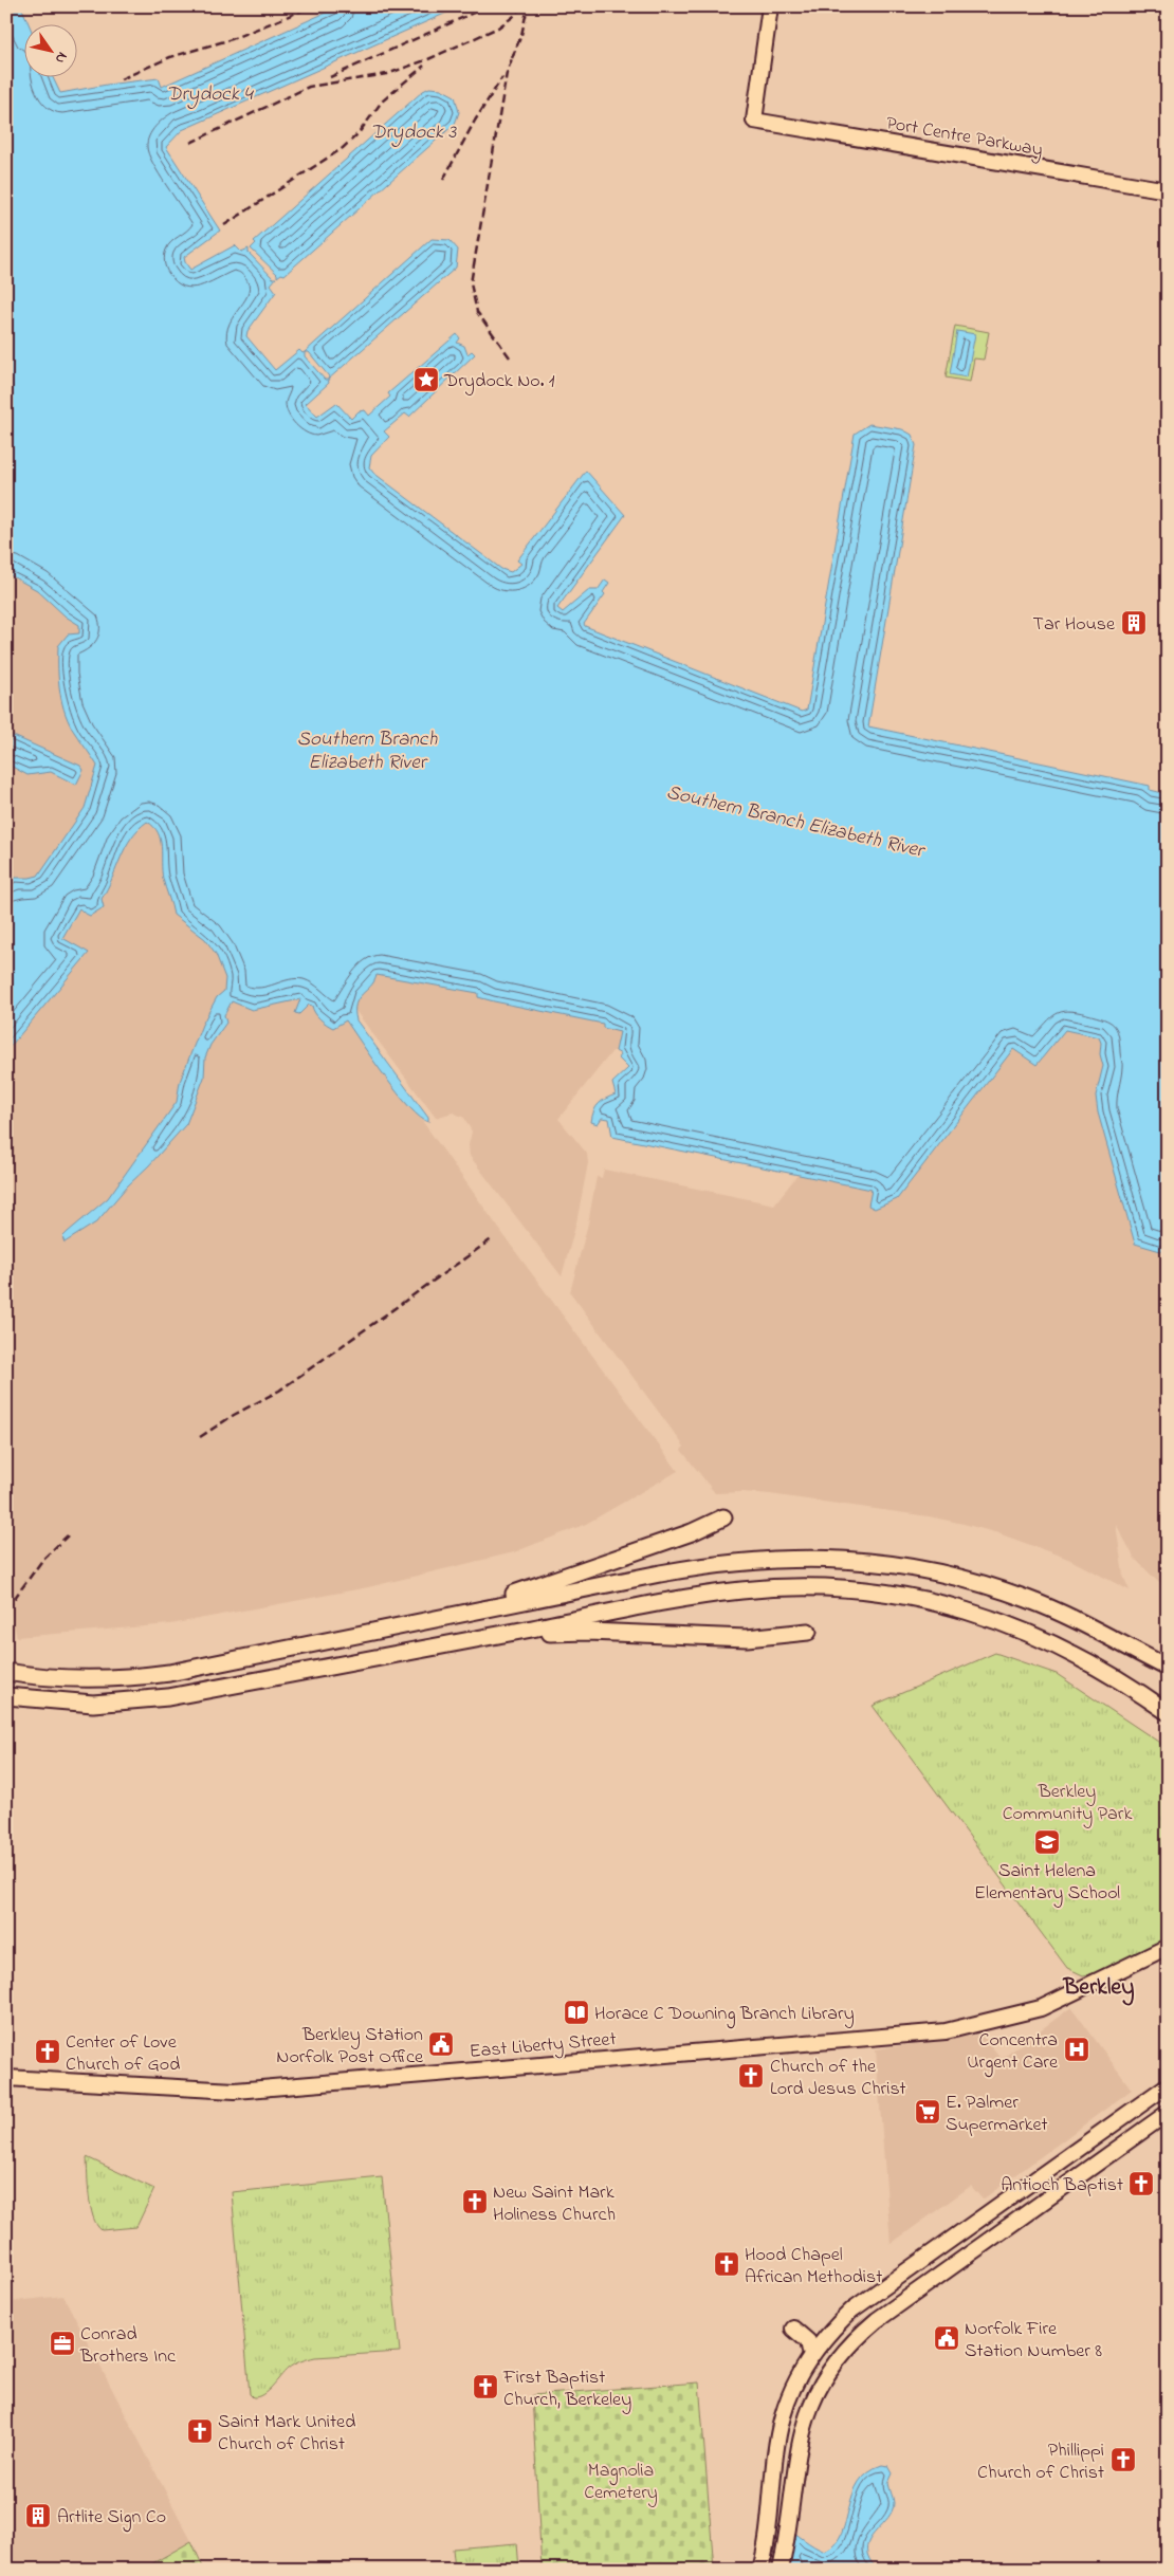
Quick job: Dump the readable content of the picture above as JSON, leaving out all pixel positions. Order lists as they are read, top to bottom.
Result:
{
  "streets": {
    "main road": ["Port Centre Parkway", "East Liberty Street"]
  },
  "districts": ["Berkley"],
  "water": ["Drydock 4", "Drydock 3", "Southern Branch Elizabeth River"],
  "parks": ["Berkley Community Park", "Magnolia Cemetery"],
  "places": {
    "place": ["Drydock No. 1"],
    "building": ["Tar House", "Artlite Sign Co"],
    "school or university": ["Saint Helena Elementary School"],
    "library": ["Horace C Downing Branch Library"],
    "public building": ["Berkley Station Norfolk Post Office", "Norfolk Fire Station Number 8"],
    "hospital": ["Concentra Urgent Care"],
    "church": [
      "Center of Love Church of God",
      "Church of the Lord Jesus Christ",
      "Antioch Baptist",
      "New Saint Mark Holiness Church",
      "Hood Chapel African Methodist",
      "First Baptist Church, Berkeley",
      "Saint Mark United Church of Christ",
      "Phillippi Church of Christ"
    ],
    "supermarket": ["E. Palmer Supermarket"],
    "office": ["Conrad Brothers Inc"]
  },
  "north": "bottom right"
}
